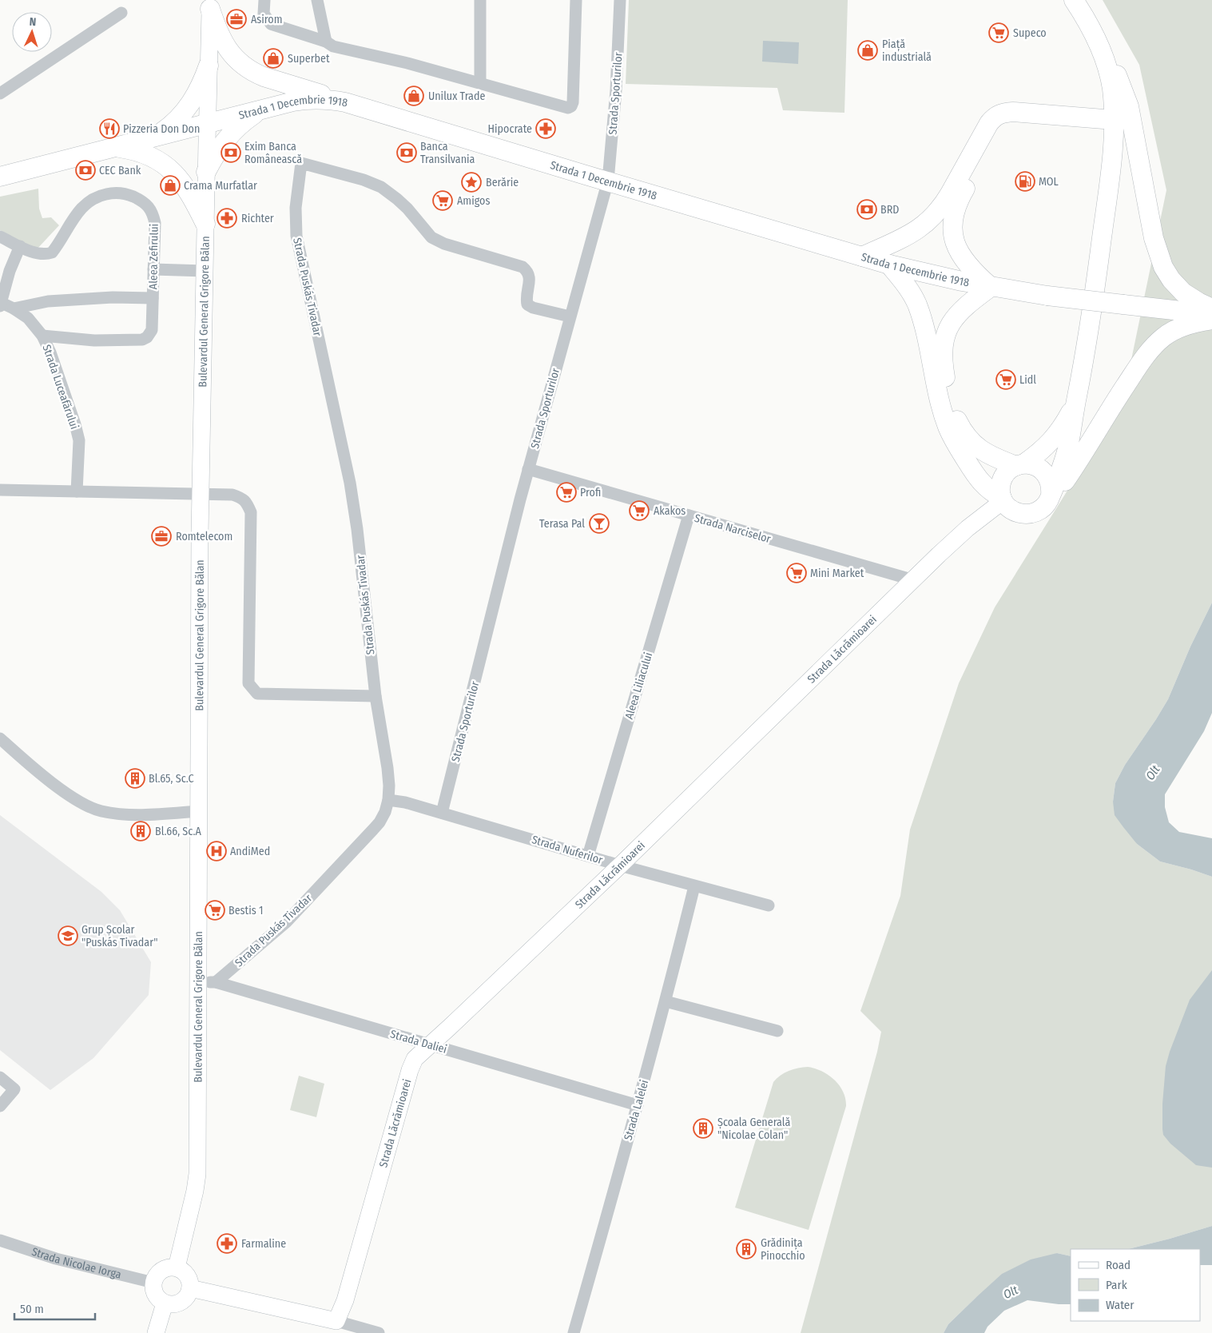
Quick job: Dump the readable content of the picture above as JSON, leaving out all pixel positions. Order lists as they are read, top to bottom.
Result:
{
  "streets": {
    "main road": ["Strada 1 Decembrie 1918", "Bulevardul General Grigore Bălan", "Strada Lăcrămioarei"],
    "street": [
      "Strada Sporturilor",
      "Aleea Zefirului",
      "Strada Puskás Tivadar",
      "Strada Luceafărului",
      "Strada Narciselor",
      "Aleea Liliacului",
      "Strada Nuferilor",
      "Strada Daliei",
      "Strada Lalelei",
      "Strada Nicolae Iorga"
    ]
  },
  "crossings": [
    ["Strada Sporturilor", "Strada 1 Decembrie 1918"],
    ["Strada Sporturilor", "Strada Puskás Tivadar"],
    ["Strada Sporturilor", "Strada Narciselor"],
    ["Strada Sporturilor", "Strada Nuferilor"],
    ["Strada 1 Decembrie 1918", "Bulevardul General Grigore Bălan"],
    ["Aleea Zefirului", "Strada Luceafărului"],
    ["Strada Puskás Tivadar", "Strada Nuferilor"],
    ["Strada Puskás Tivadar", "Strada Daliei"],
    ["Bulevardul General Grigore Bălan", "Strada Daliei"],
    ["Bulevardul General Grigore Bălan", "Strada Nicolae Iorga"],
    ["Strada Narciselor", "Strada Lăcrămioarei"],
    ["Strada Narciselor", "Aleea Liliacului"],
    ["Strada Lăcrămioarei", "Strada Nuferilor"],
    ["Strada Lăcrămioarei", "Strada Daliei"],
    ["Aleea Liliacului", "Strada Nuferilor"],
    ["Strada Nuferilor", "Strada Lalelei"],
    ["Strada Daliei", "Strada Lalelei"]
  ],
  "water": ["Olt"],
  "places": {
    "office": ["Asirom", "Romtelecom"],
    "supermarket": [
      "Supeco",
      "Amigos",
      "Lidl",
      "Profi",
      "Akakos",
      "Mini Market",
      "Bestis 1"
    ],
    "shop": [
      "Piață industrială",
      "Superbet",
      "Unilux Trade",
      "Crama Murfatlar"
    ],
    "restaurant": ["Pizzeria Don Don"],
    "pharmacy": ["Hipocrate", "Richter", "Farmaline"],
    "bank": [
      "Exim Banca Românească",
      "Banca Transilvania",
      "CEC Bank",
      "BRD"
    ],
    "fuel station": ["MOL"],
    "place": ["Berărie"],
    "bar": ["Terasa Pal"],
    "building": [
      "Bl.65, Sc.C",
      "Bl.66, Sc.A",
      "Școala Generală \"Nicolae Colan\"",
      "Grădinița Pinocchio"
    ],
    "hospital": ["AndiMed"],
    "school or university": ["Grup Școlar \"Puskás Tivadar\""]
  },
  "legend": ["Road", "Park", "Water"],
  "scale_bar": "50 m",
  "north": "top"
}
